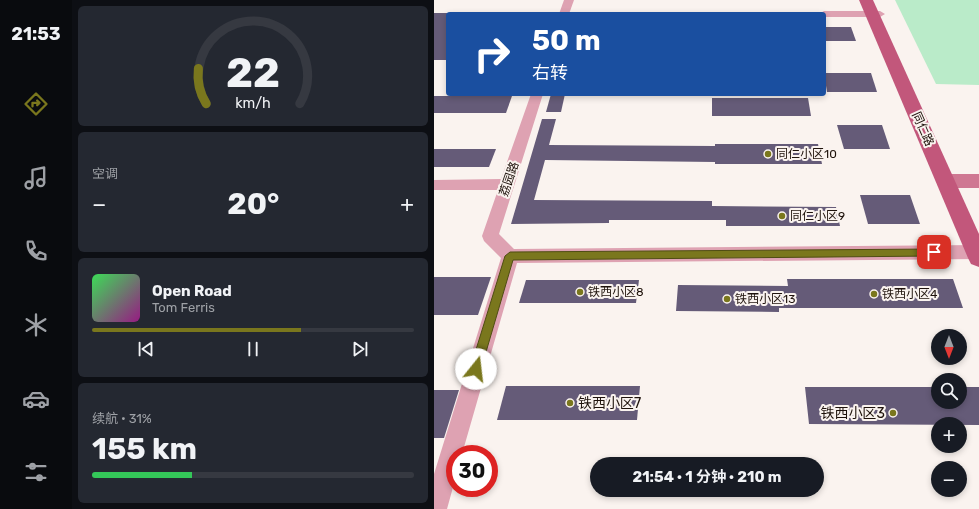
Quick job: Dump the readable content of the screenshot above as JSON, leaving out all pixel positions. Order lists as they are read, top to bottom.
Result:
{
  "streets": {
    "main road": ["同仁路"],
    "street": ["荔园路"]
  },
  "places": [
    "同仁小区10",
    "同仁小区9",
    "铁西小区8",
    "铁西小区4",
    "铁西小区13",
    "铁西小区7",
    "铁西小区3"
  ],
  "north": "bottom",
  "page": {
    "tabs": "21:53",
    "turn": ["50 m", "右转"],
    "tile": [
      "空调",
      ["续航 · 31%", "155 km"]
    ],
    "heat": ["−", "20°", "+"],
    "song": ["Open Road", "Tom Ferris"],
    "map_buttons": ["+", "−"],
    "limit": "30",
    "trip": "21:54 · 1 分钟 · 210 m",
    "gauge": ["22", "km/h"]
  }
}
